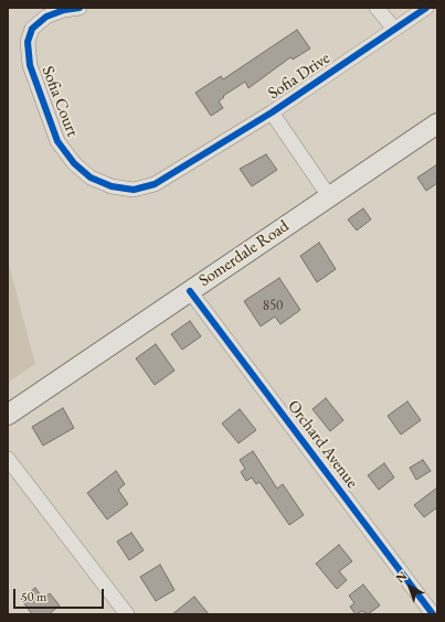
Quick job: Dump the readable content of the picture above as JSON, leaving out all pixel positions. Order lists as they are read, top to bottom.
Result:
{
  "streets": {
    "main road": ["Somerdale Road"],
    "street": ["Sofia Drive", "Sofia Court", "Orchard Avenue"]
  },
  "crossings": [
    ["Sofia Drive", "Sofia Court"],
    ["Sofia Drive", "Somerdale Road"],
    ["Somerdale Road", "Orchard Avenue"]
  ],
  "house_numbers": ["850"],
  "scale_bar": "50 m",
  "north": "top left"
}
